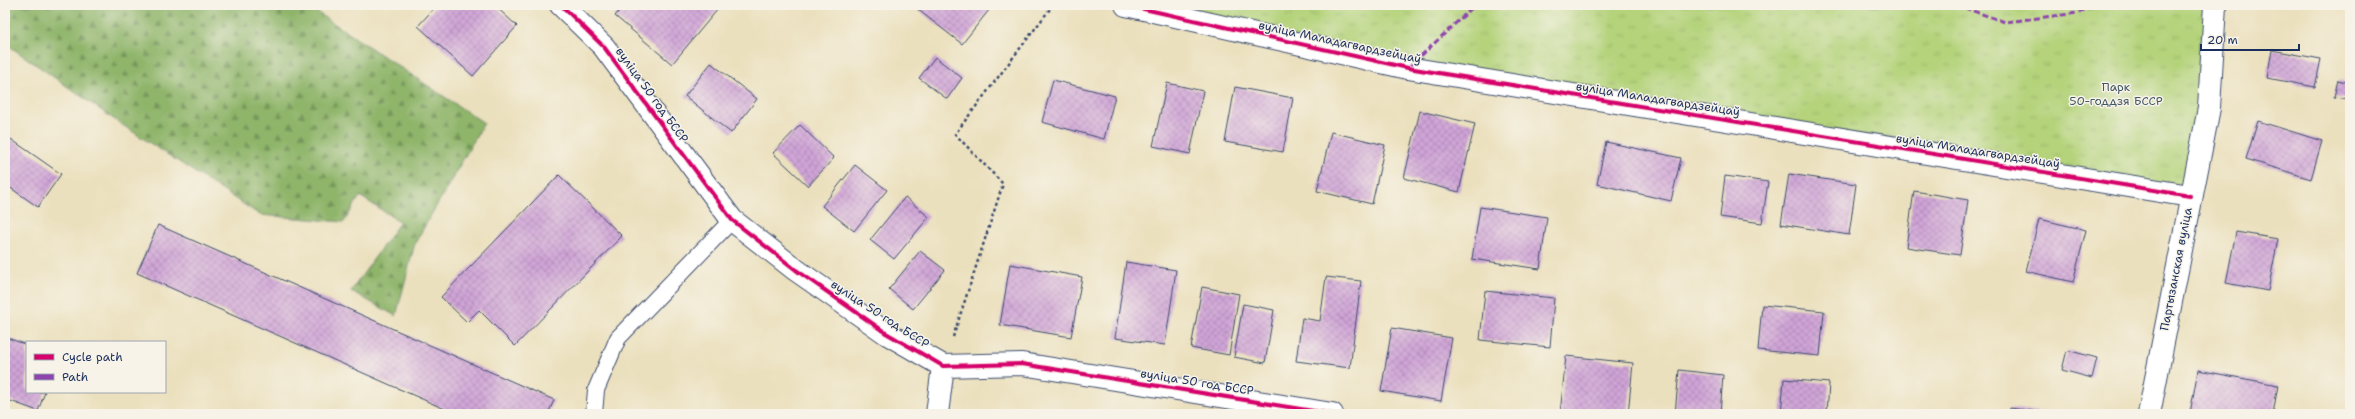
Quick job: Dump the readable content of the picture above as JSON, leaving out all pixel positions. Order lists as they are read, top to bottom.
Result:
{
  "streets": {
    "street": ["вуліца Маладагвардзейцаў", "вуліца 50 год БССР", "Партызанская вуліца"]
  },
  "crossings": [
    ["вуліца Маладагвардзейцаў", "Партызанская вуліца"]
  ],
  "parks": ["Парк 50-годдзя БССР"],
  "legend": ["Cycle path", "Path"],
  "scale_bar": "20 m"
}
